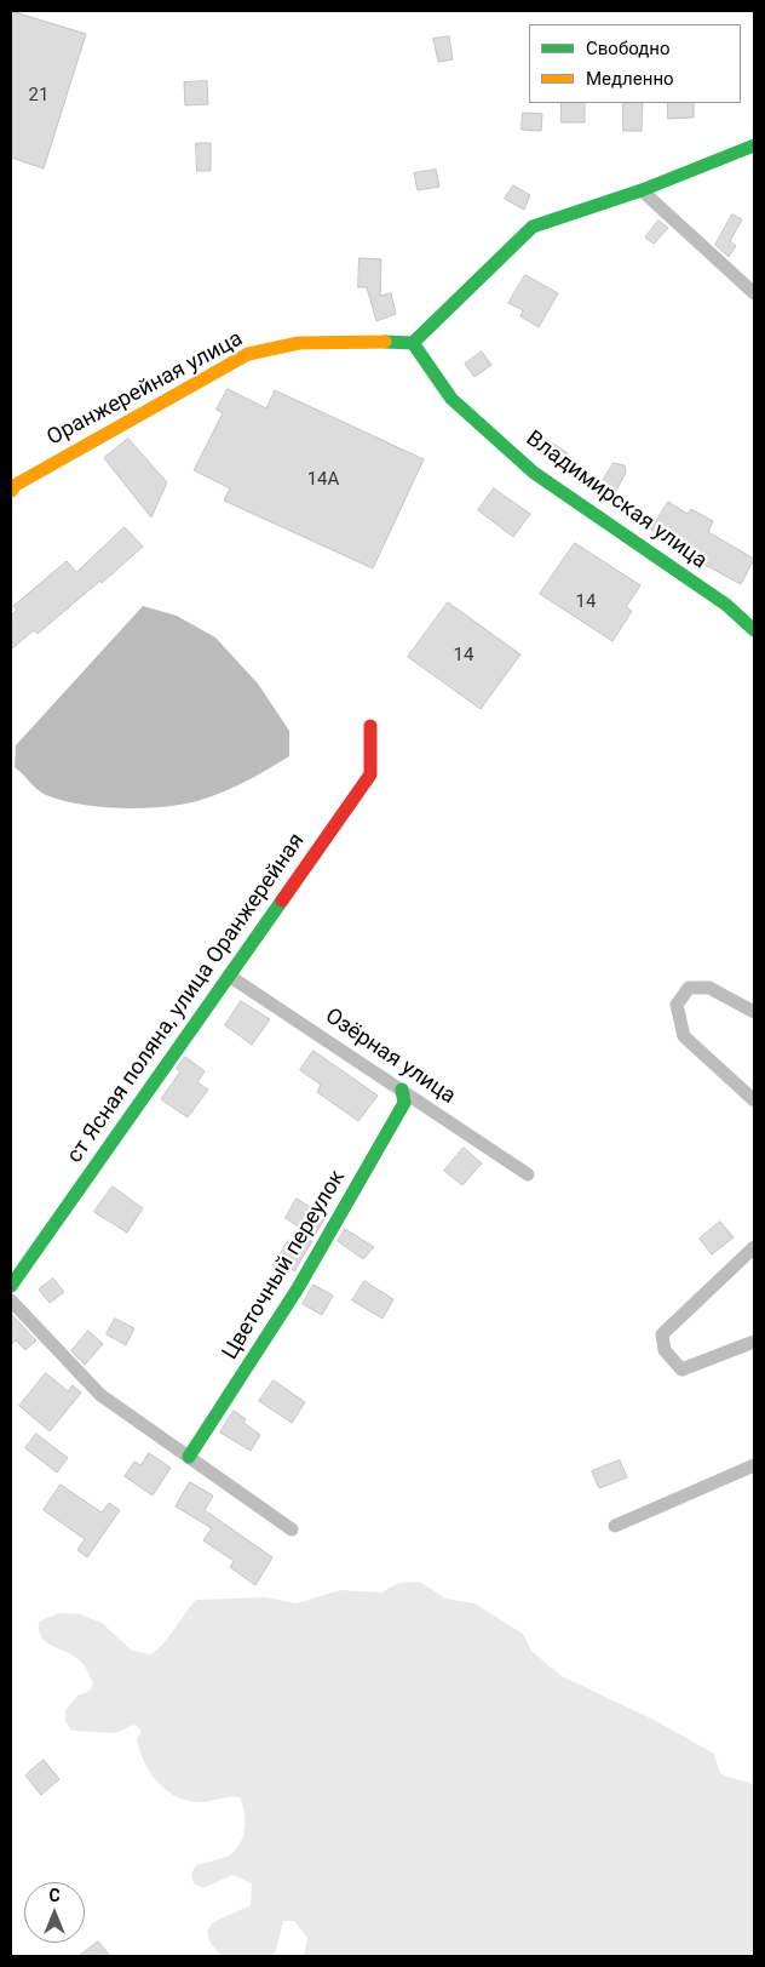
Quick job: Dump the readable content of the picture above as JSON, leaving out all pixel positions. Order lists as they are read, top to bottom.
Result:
{
  "streets": {
    "street": [
      "Оранжерейная улица",
      "Владимирская улица",
      "ст Ясная поляна, улица Оранжерейная",
      "Озёрная улица",
      "Цветочный переулок"
    ]
  },
  "crossings": [
    ["Оранжерейная улица", "Владимирская улица"],
    ["ст Ясная поляна, улица Оранжерейная", "Озёрная улица"],
    ["Озёрная улица", "Цветочный переулок"]
  ],
  "house_numbers": [
    "21",
    "14А",
    "14",
    "14"
  ],
  "legend": ["Свободно", "Медленно"],
  "north": "top"
}
